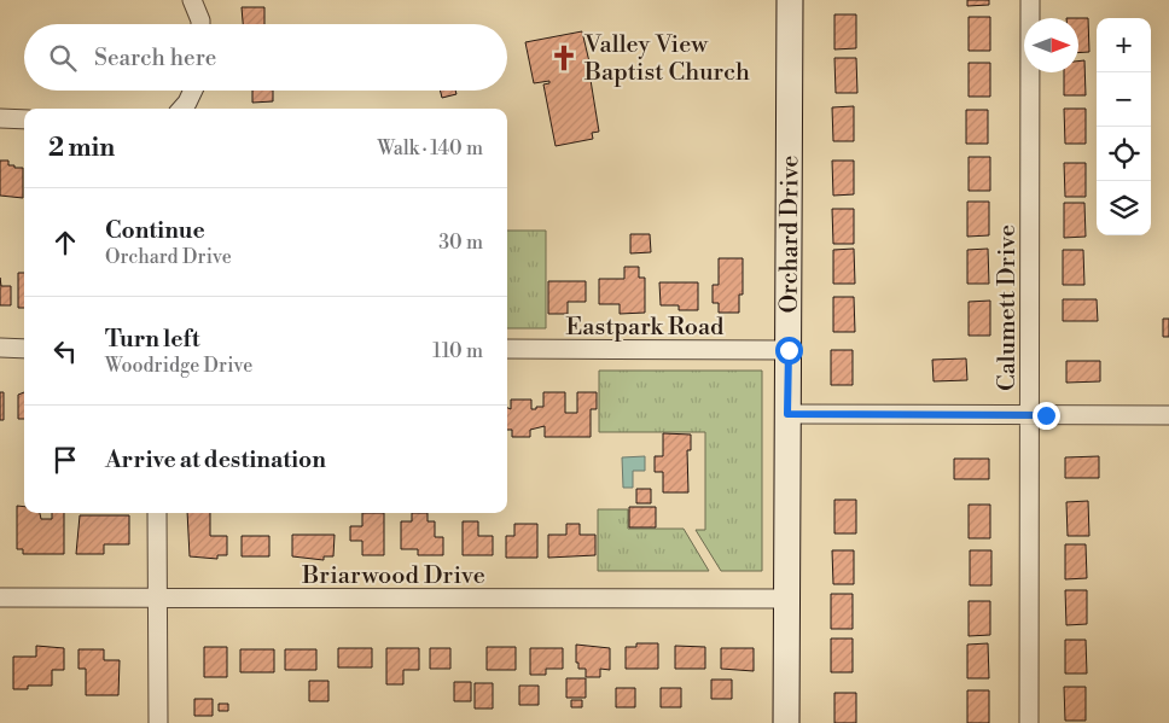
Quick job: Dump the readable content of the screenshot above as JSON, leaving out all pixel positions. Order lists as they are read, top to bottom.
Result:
{
  "streets": {
    "street": [
      "Orchard Drive",
      "Calumett Drive",
      "Eastpark Road",
      "Briarwood Drive"
    ]
  },
  "crossings": [
    ["Orchard Drive", "Eastpark Road"],
    ["Orchard Drive", "Briarwood Drive"]
  ],
  "places": {
    "church": ["Valley View Baptist Church"]
  },
  "north": "right",
  "page": {
    "map_buttons": ["+", "−"],
    "search": "Search here",
    "heading": ["2 min", "Walk · 140 m"],
    "list": [
      ["Continue", "Orchard Drive", "30 m"],
      ["Turn left", "Woodridge Drive", "110 m"],
      "Arrive at destination"
    ]
  }
}
